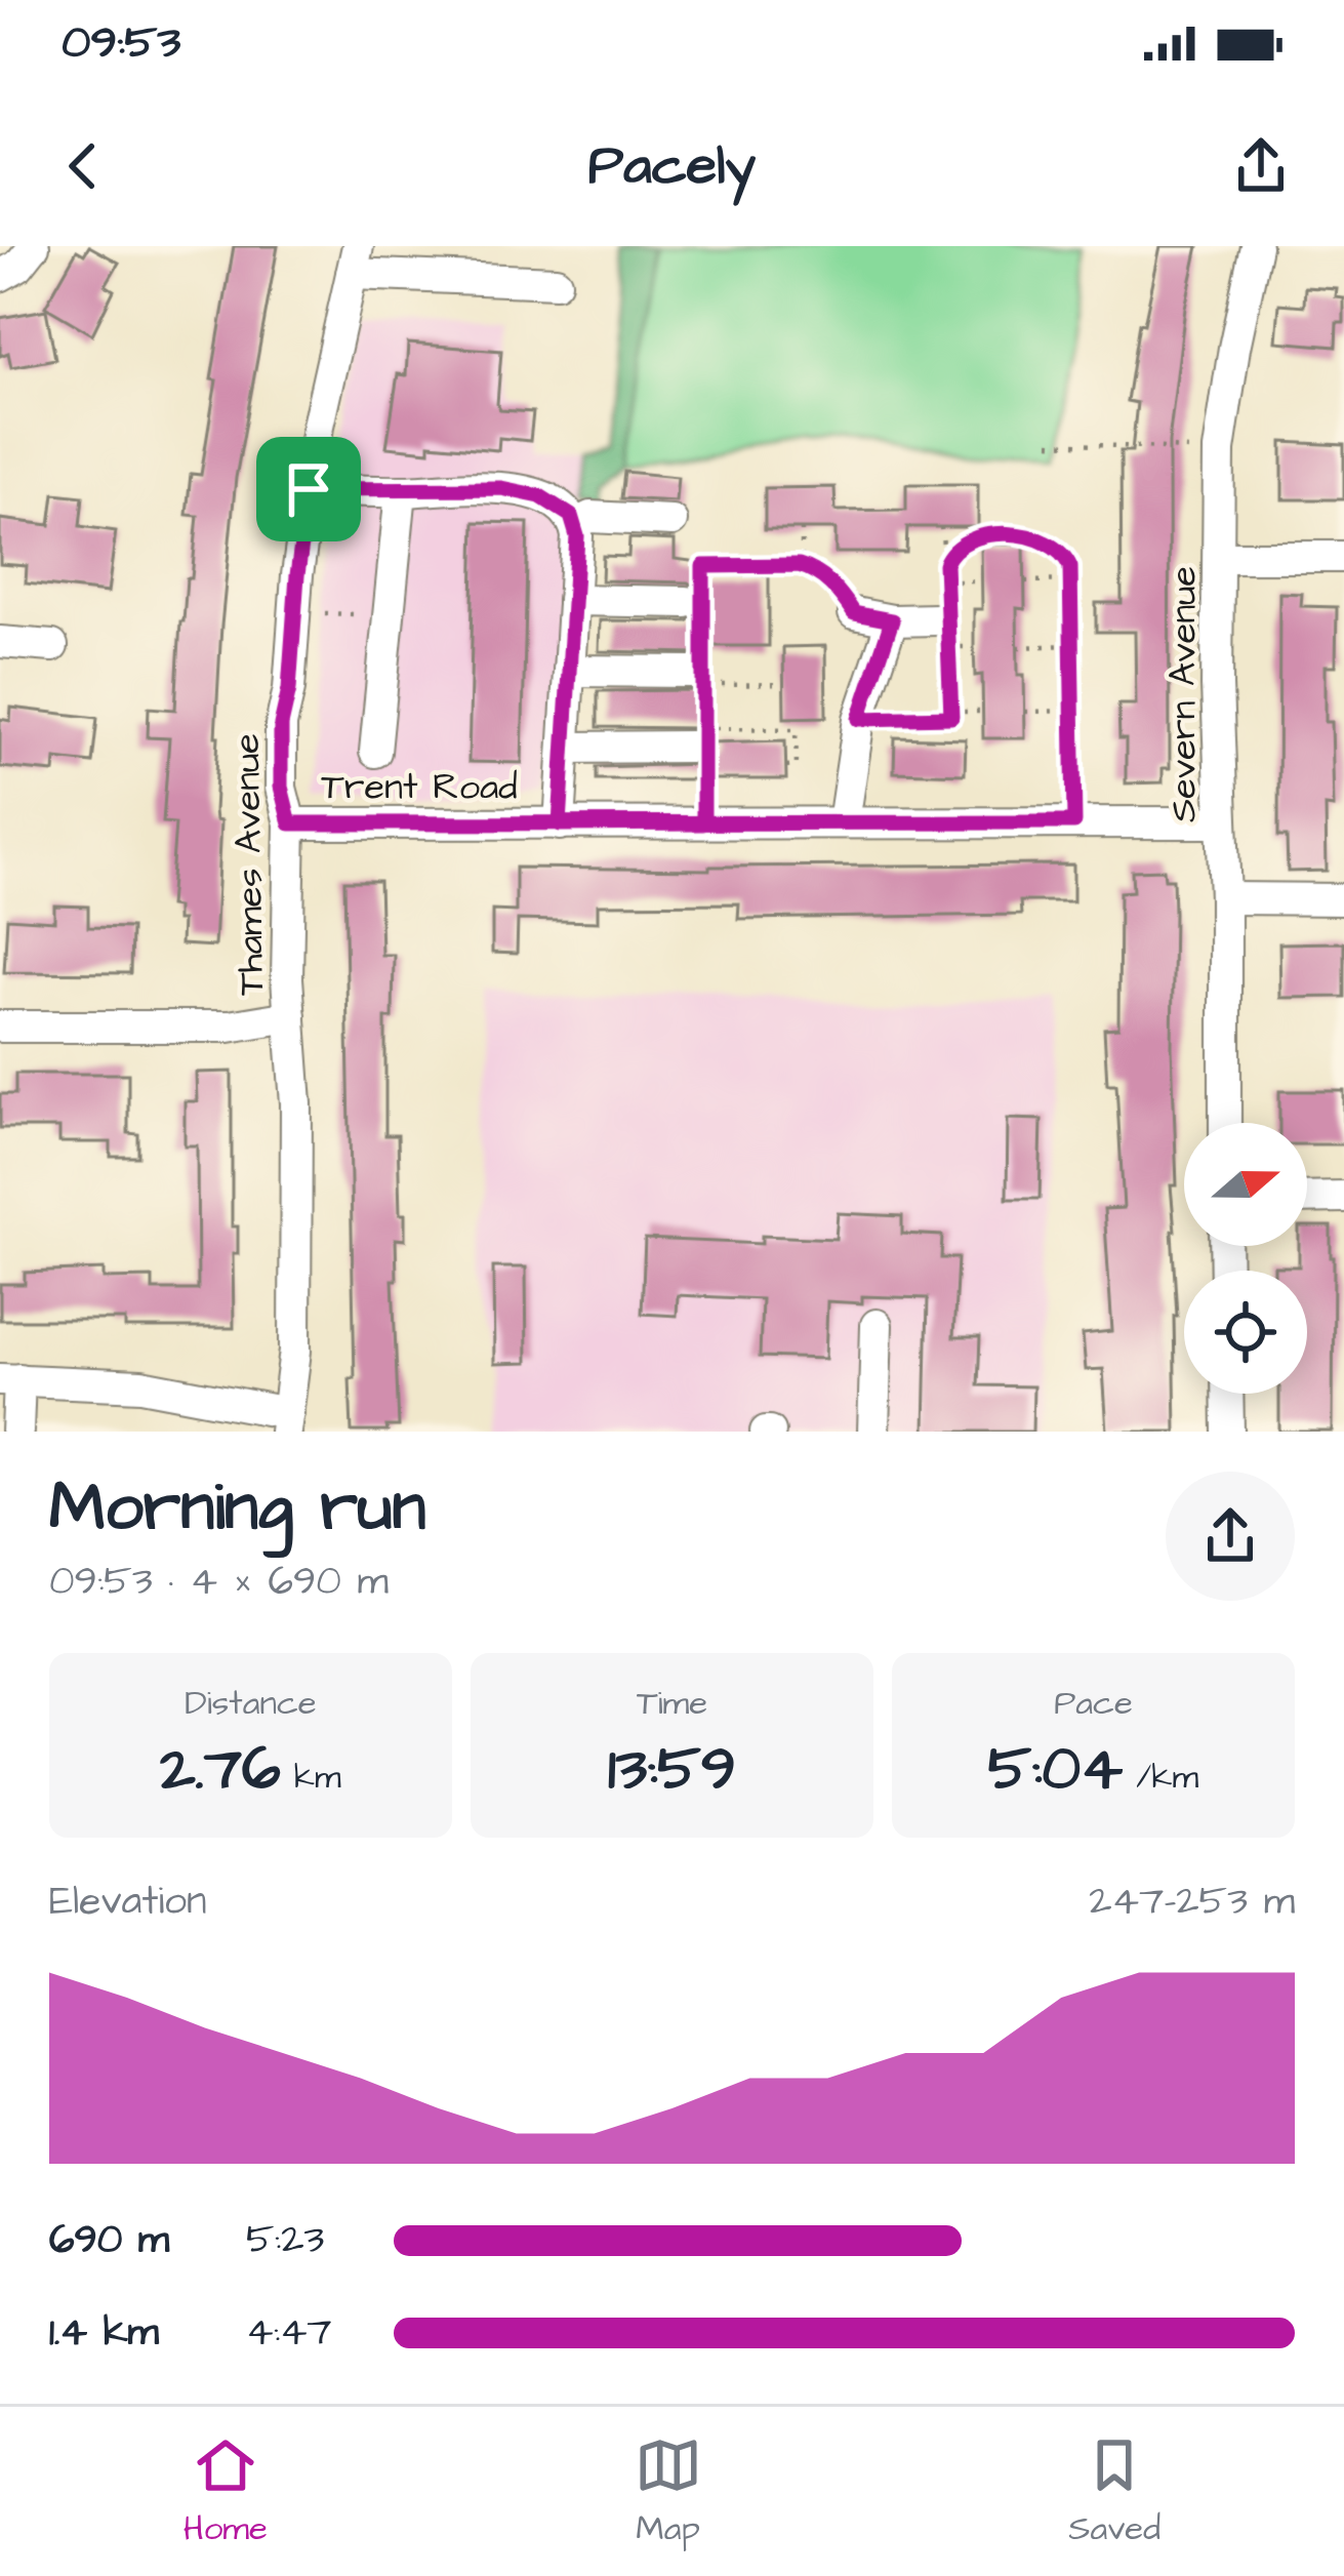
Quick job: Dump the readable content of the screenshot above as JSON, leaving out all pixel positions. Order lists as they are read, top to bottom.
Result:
{
  "streets": {
    "street": ["Severn Avenue", "Trent Road", "Thames Avenue"]
  },
  "crossings": [
    ["Severn Avenue", "Trent Road"],
    ["Trent Road", "Thames Avenue"]
  ],
  "north": "right",
  "page": {
    "status": "09:53",
    "header": "Pacely",
    "heading": ["Morning run", "09:53 · 4 × 690 m"],
    "stats": [
      ["Distance", "2.76 km"],
      ["Time", "13:59"],
      ["Pace", "5:04 /km"]
    ],
    "chart": ["Elevation", "247–253 m"],
    "list": [
      {
        "name": "690 m",
        "note": "5:23"
      },
      {
        "name": "1.4 km",
        "note": "4:47"
      }
    ],
    "tabs": ["Home", "Map", "Saved"]
  }
}
